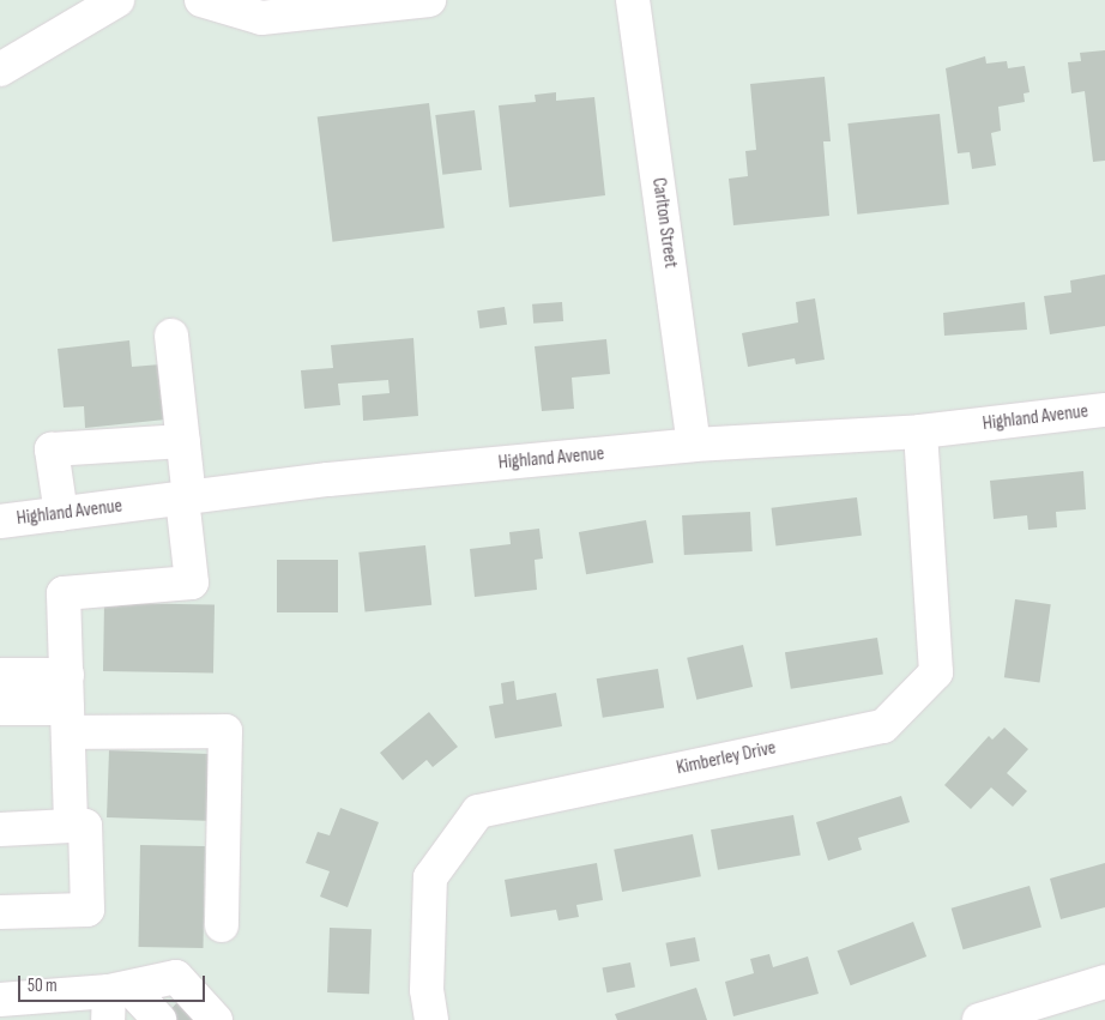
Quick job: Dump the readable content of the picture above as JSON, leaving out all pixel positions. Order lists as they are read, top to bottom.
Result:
{
  "streets": {
    "street": ["Carlton Street", "Highland Avenue", "Kimberley Drive"]
  },
  "crossings": [
    ["Carlton Street", "Highland Avenue"],
    ["Highland Avenue", "Kimberley Drive"]
  ],
  "scale_bar": "50 m"
}
